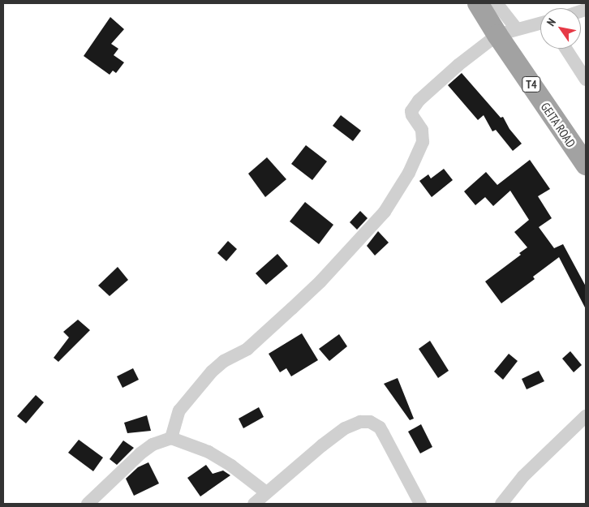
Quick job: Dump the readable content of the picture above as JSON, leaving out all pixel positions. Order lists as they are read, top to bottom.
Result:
{
  "streets": {
    "highway": ["T4", "GEITA ROAD"]
  },
  "north": "top left"
}
